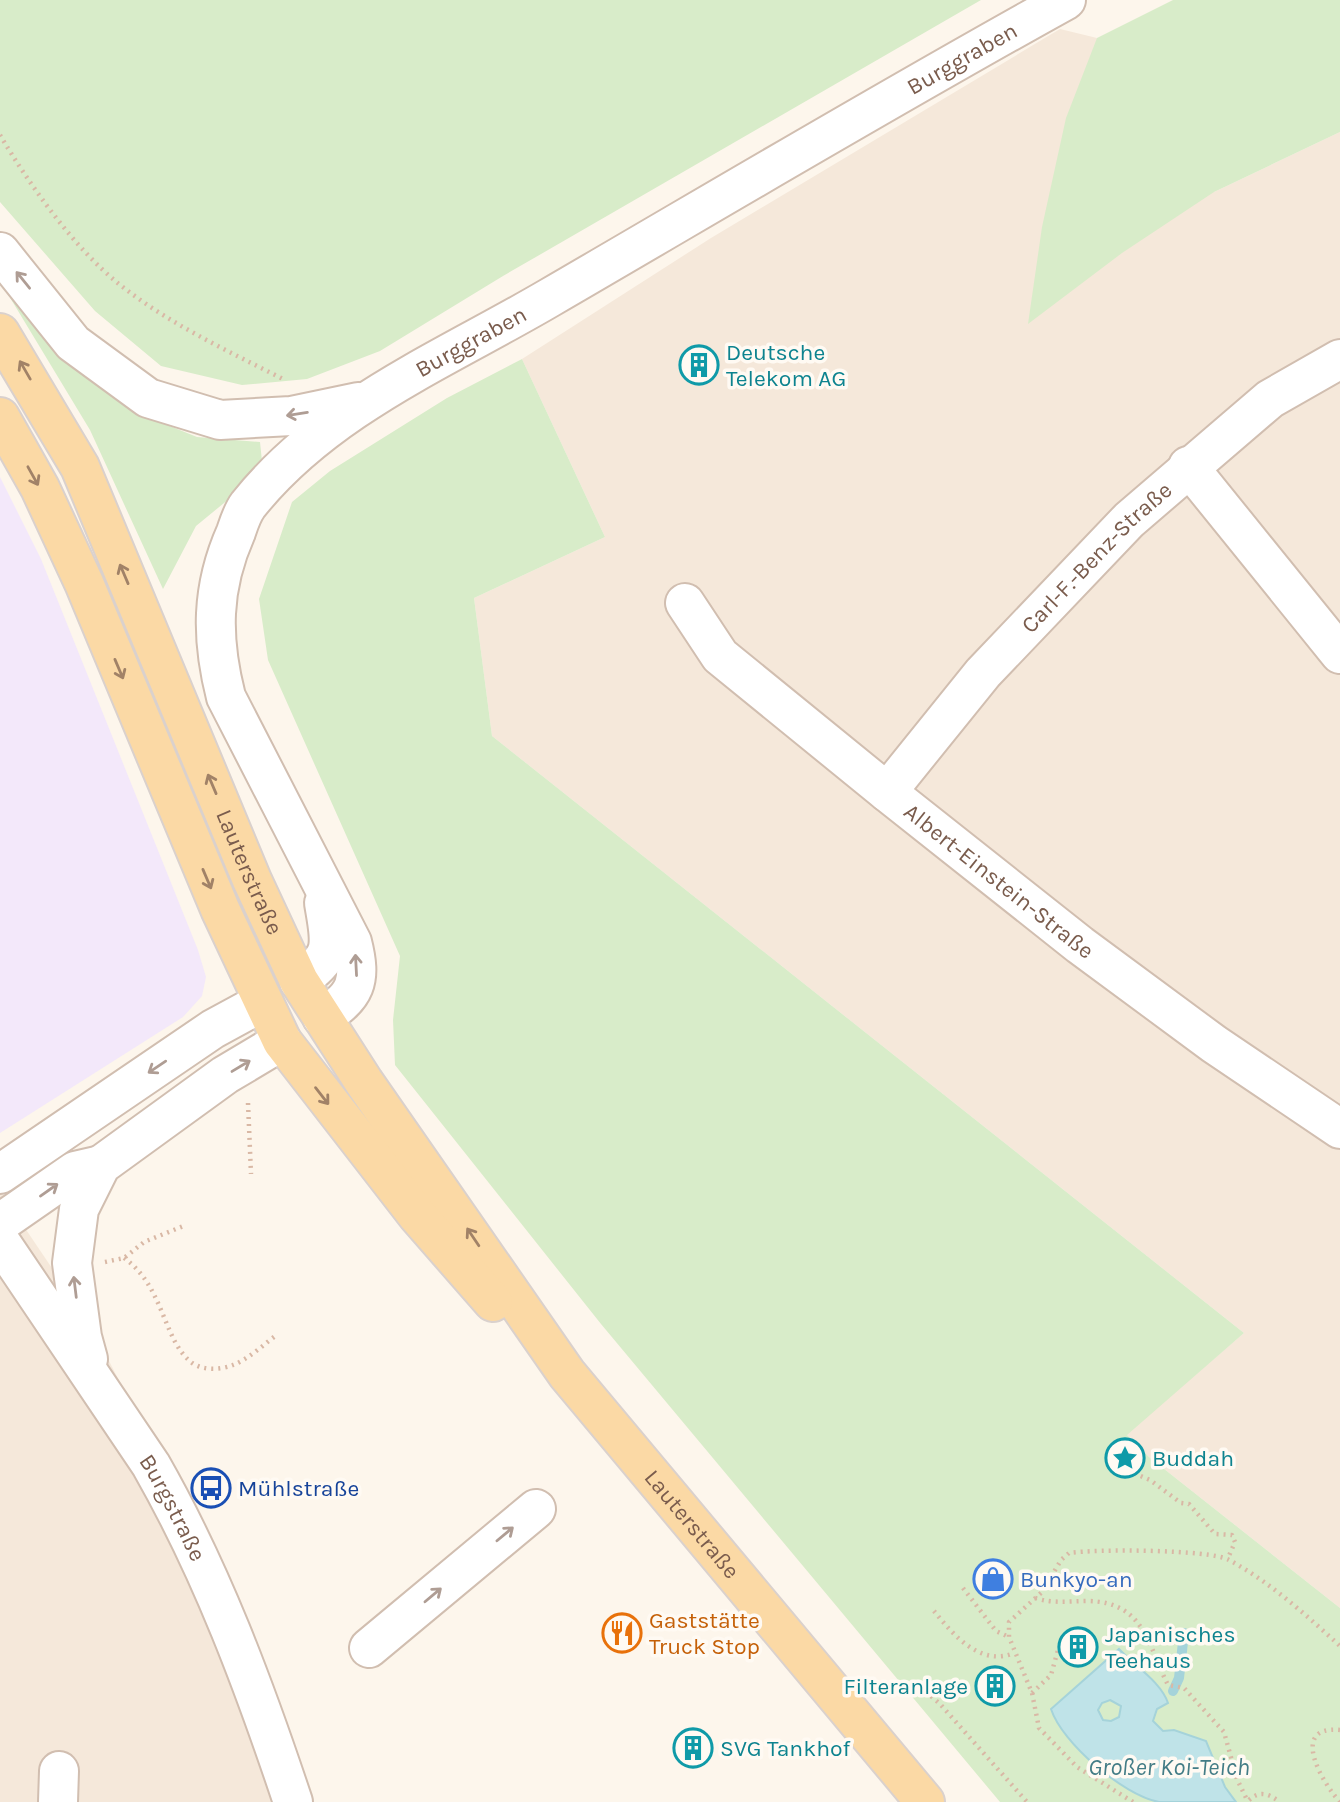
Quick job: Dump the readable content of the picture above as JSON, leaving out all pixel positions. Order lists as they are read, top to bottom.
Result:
{
  "streets": {
    "main road": ["Lauterstraße"],
    "street": [
      "Burggraben",
      "Carl-F.-Benz-Straße",
      "Albert-Einstein-Straße",
      "Burgstraße"
    ]
  },
  "crossings": [
    ["Burggraben", "Lauterstraße"],
    ["Carl-F.-Benz-Straße", "Albert-Einstein-Straße"]
  ],
  "water": ["Großer Koi-Teich"],
  "places": {
    "building": [
      "Deutsche Telekom AG",
      "Japanisches Teehaus",
      "Filteranlage",
      "SVG Tankhof"
    ],
    "place": ["Buddah"],
    "bus stop": ["Mühlstraße"],
    "shop": ["Bunkyo-an"],
    "restaurant": ["Gaststätte Truck Stop"]
  }
}
